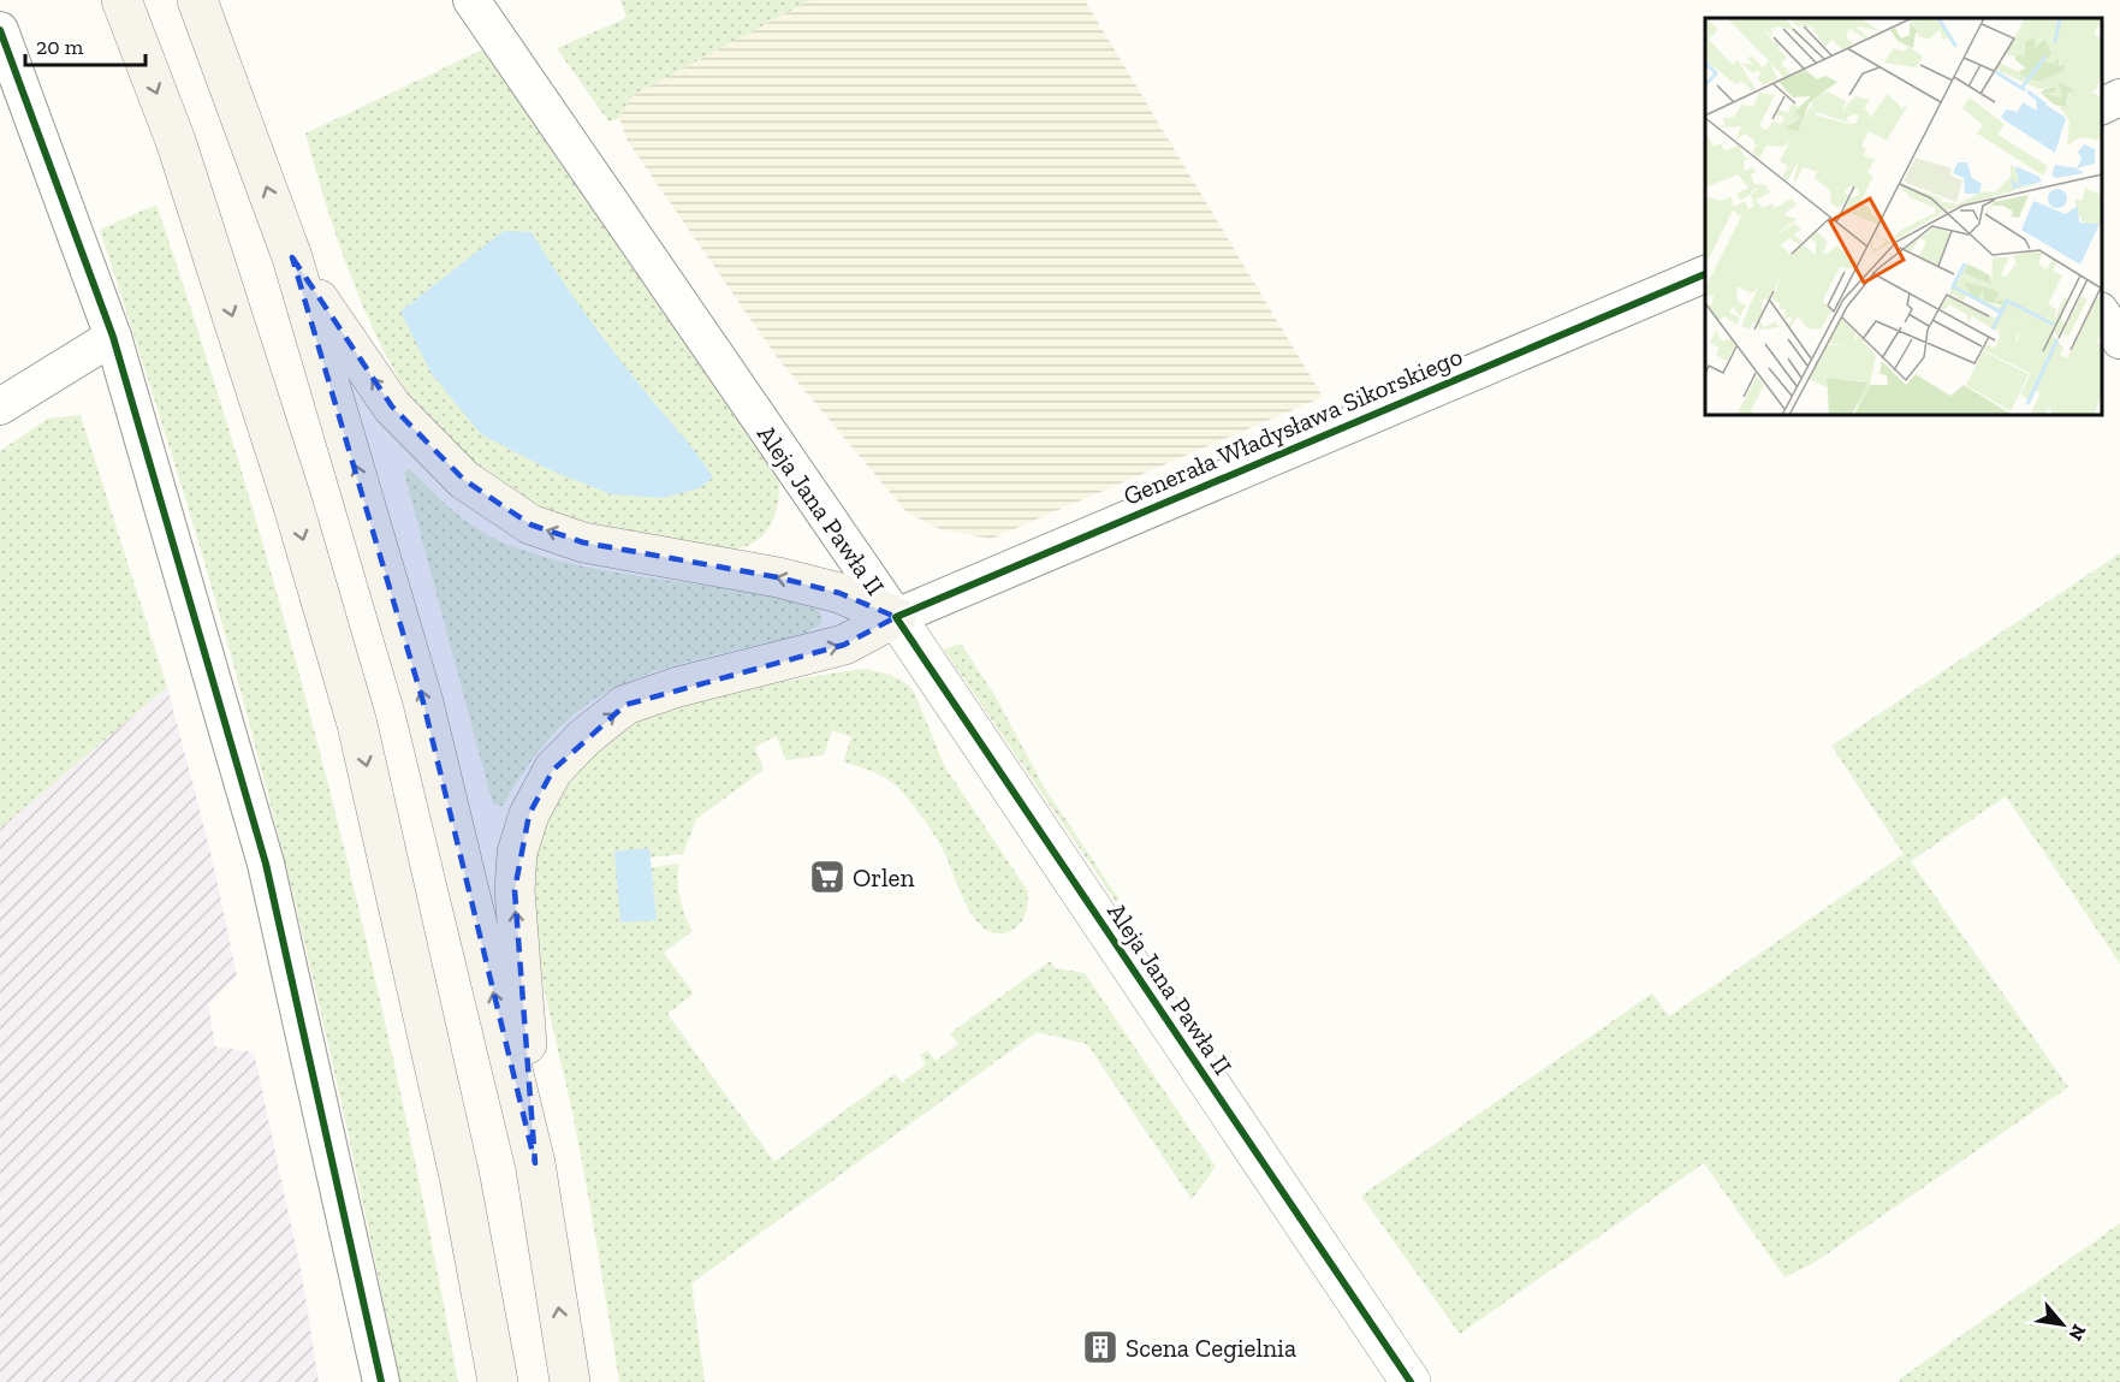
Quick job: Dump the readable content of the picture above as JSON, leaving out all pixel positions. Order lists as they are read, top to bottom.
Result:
{
  "streets": {
    "street": ["Generała Władysława Sikorskiego", "Aleja Jana Pawła II"]
  },
  "crossings": [
    ["Generała Władysława Sikorskiego", "Aleja Jana Pawła II"]
  ],
  "places": {
    "supermarket": ["Orlen"],
    "building": ["Scena Cegielnia"]
  },
  "scale_bar": "20 m",
  "north": "bottom right"
}
